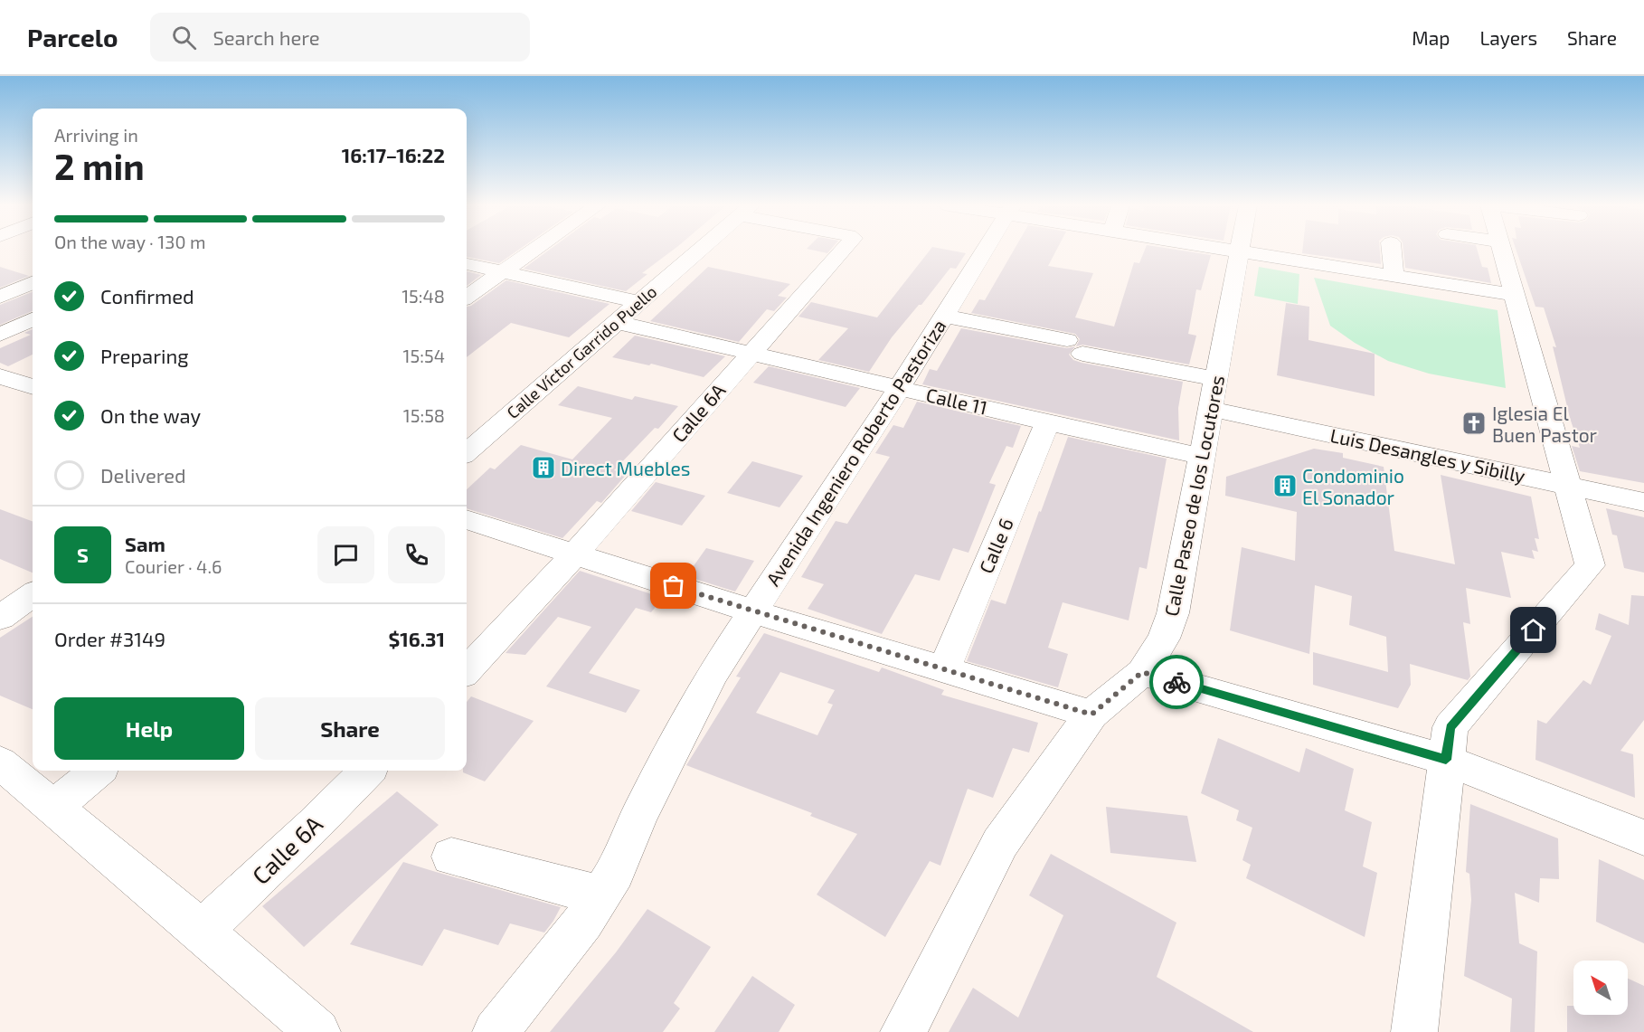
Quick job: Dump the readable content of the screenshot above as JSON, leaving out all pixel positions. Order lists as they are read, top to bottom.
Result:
{
  "streets": {
    "street": [
      "Calle Víctor Garrido Puello",
      "Calle 11",
      "Calle 6A",
      "Avenida Ingeniero Roberto Pastoriza",
      "Luis Desangles y Sibilly",
      "Calle Paseo de los Locutores",
      "Calle 6"
    ]
  },
  "crossings": [
    ["Calle Víctor Garrido Puello", "Calle 11"],
    ["Calle 11", "Calle 6A"],
    ["Calle 11", "Avenida Ingeniero Roberto Pastoriza"],
    ["Calle 11", "Calle Paseo de los Locutores"],
    ["Calle 11", "Calle 6"],
    ["Avenida Ingeniero Roberto Pastoriza", "Luis Desangles y Sibilly"],
    ["Luis Desangles y Sibilly", "Calle Paseo de los Locutores"]
  ],
  "places": {
    "church": ["Iglesia El Buen Pastor"],
    "building": ["Direct Muebles", "Condominio El Sonador"]
  },
  "north": "top left",
  "page": {
    "header": "Parcelo",
    "search": "Search here",
    "nav": ["Map", "Layers", "Share"],
    "heading": ["2 min", "Arriving in", "16:17–16:22"],
    "panel": [
      "Sam",
      "Courier · 4.6",
      "Order #3149",
      "$16.31"
    ],
    "bar": "On the way · 130 m",
    "list": [
      ["Confirmed", "15:48"],
      ["Preparing", "15:54"],
      ["On the way", "15:58"],
      "Delivered"
    ],
    "round": "S",
    "buttons": ["Help", "Share"]
  }
}
